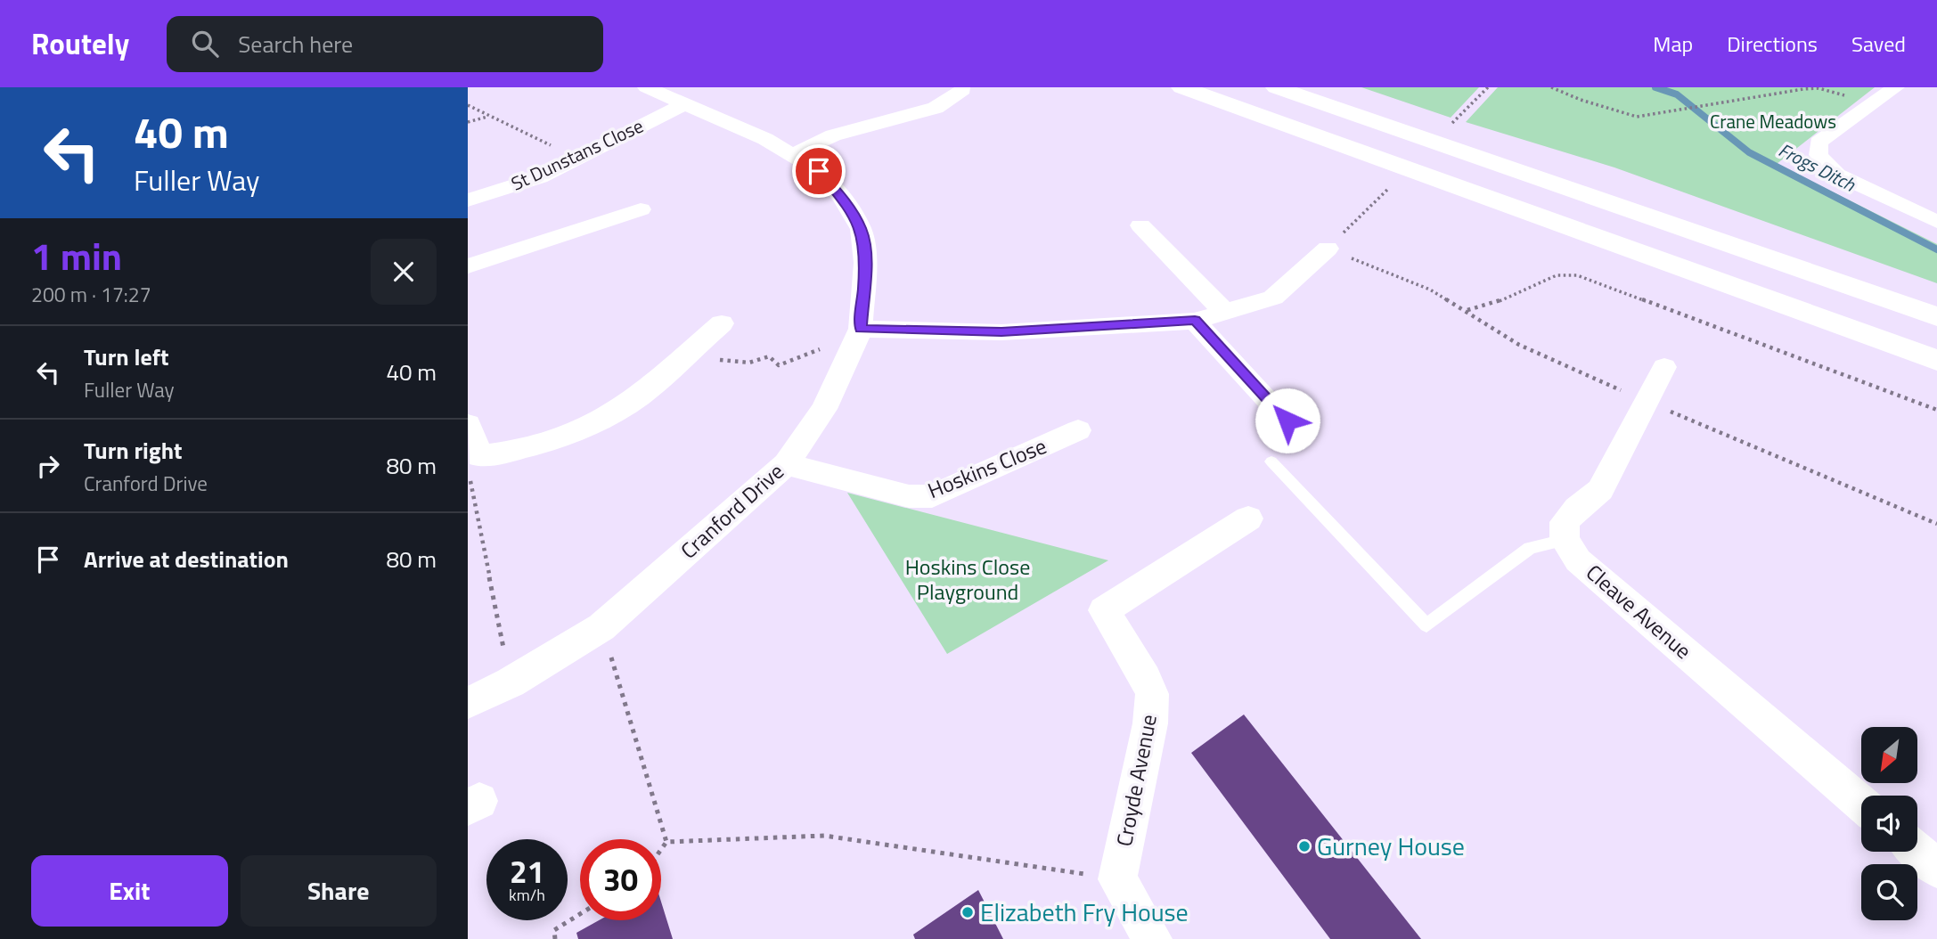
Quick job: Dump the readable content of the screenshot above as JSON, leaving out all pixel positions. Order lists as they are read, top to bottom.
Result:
{
  "streets": {
    "street": [
      "St Dunstans Close",
      "Hoskins Close",
      "Cranford Drive",
      "Cleave Avenue",
      "Croyde Avenue"
    ]
  },
  "crossings": [
    ["St Dunstans Close", "Cranford Drive"],
    ["Hoskins Close", "Cranford Drive"]
  ],
  "water": ["Frogs Ditch"],
  "parks": ["Crane Meadows", "Hoskins Close Playground"],
  "places": ["Gurney House", "Elizabeth Fry House"],
  "north": "bottom left",
  "page": {
    "header": "Routely",
    "search": "Search here",
    "nav": ["Map", "Directions", "Saved"],
    "turn": ["40 m", "Fuller Way"],
    "heading": ["1 min", "200 m · 17:27"],
    "list": [
      {
        "name": "Turn left",
        "note": "Fuller Way",
        "value": "40 m"
      },
      {
        "name": "Turn right",
        "note": "Cranford Drive",
        "value": "80 m"
      },
      {
        "name": "Arrive at destination",
        "value": "80 m"
      }
    ],
    "speed": "21 km/h",
    "limit": "30",
    "buttons": ["Exit", "Share"]
  }
}
